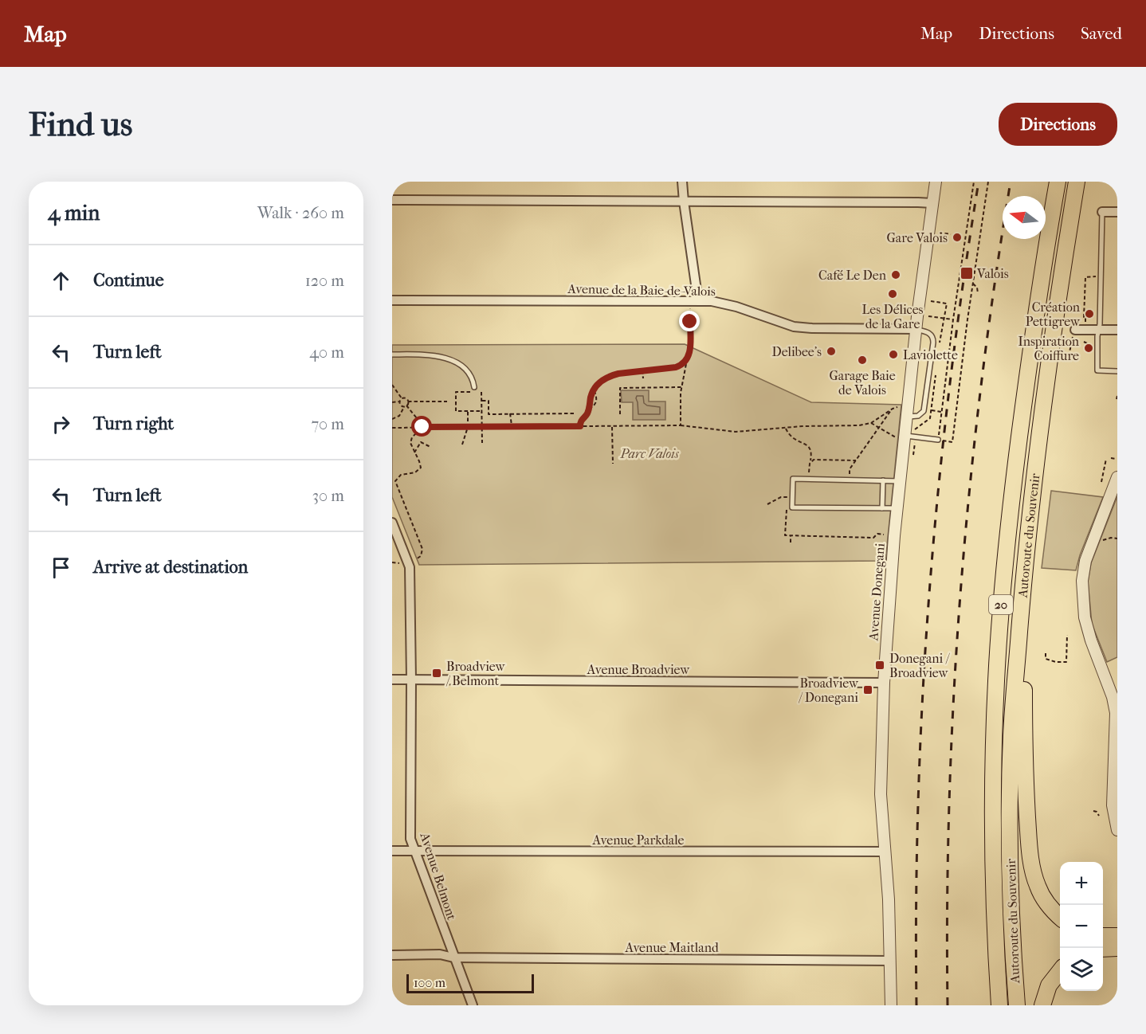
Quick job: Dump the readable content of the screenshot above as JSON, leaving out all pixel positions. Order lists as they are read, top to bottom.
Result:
{
  "streets": {
    "highway": ["Autoroute du Souvenir", "20"],
    "street": [
      "Avenue de la Baie-de-Valois",
      "Avenue Donegani",
      "Avenue Broadview",
      "Avenue Parkdale",
      "Avenue Belmont",
      "Avenue Maitland"
    ]
  },
  "crossings": [
    ["Avenue de la Baie-de-Valois", "Avenue Donegani"],
    ["Avenue Donegani", "Avenue Broadview"],
    ["Avenue Donegani", "Avenue Parkdale"],
    ["Avenue Donegani", "Avenue Maitland"],
    ["Avenue Broadview", "Avenue Belmont"],
    ["Avenue Parkdale", "Avenue Belmont"],
    ["Avenue Belmont", "Avenue Maitland"]
  ],
  "parks": ["Parc Valois"],
  "places": {
    "other": [
      "Gare Valois",
      "Café Le Den",
      "Les Délices de la Gare",
      "Création Pettigrew",
      "Inspiration Coiffure",
      "Delibee's",
      "Laviolette",
      "Garage Baie de Valois"
    ],
    "transit": [
      "Valois",
      "Donegani / Broadview",
      "Broadview / Belmont",
      "Broadview / Donegani"
    ]
  },
  "scale_bar": "100 m",
  "north": "left",
  "page": {
    "header": "Map",
    "nav": ["Map", "Directions", "Saved"],
    "buttons": "Directions",
    "title": "Find us",
    "heading": ["4 min", "Walk · 260 m"],
    "list": [
      ["Continue", "120 m"],
      ["Turn left", "40 m"],
      ["Turn right", "70 m"],
      ["Turn left", "30 m"],
      "Arrive at destination"
    ],
    "map_buttons": ["+", "−"],
    "scale": "100 m"
  }
}
